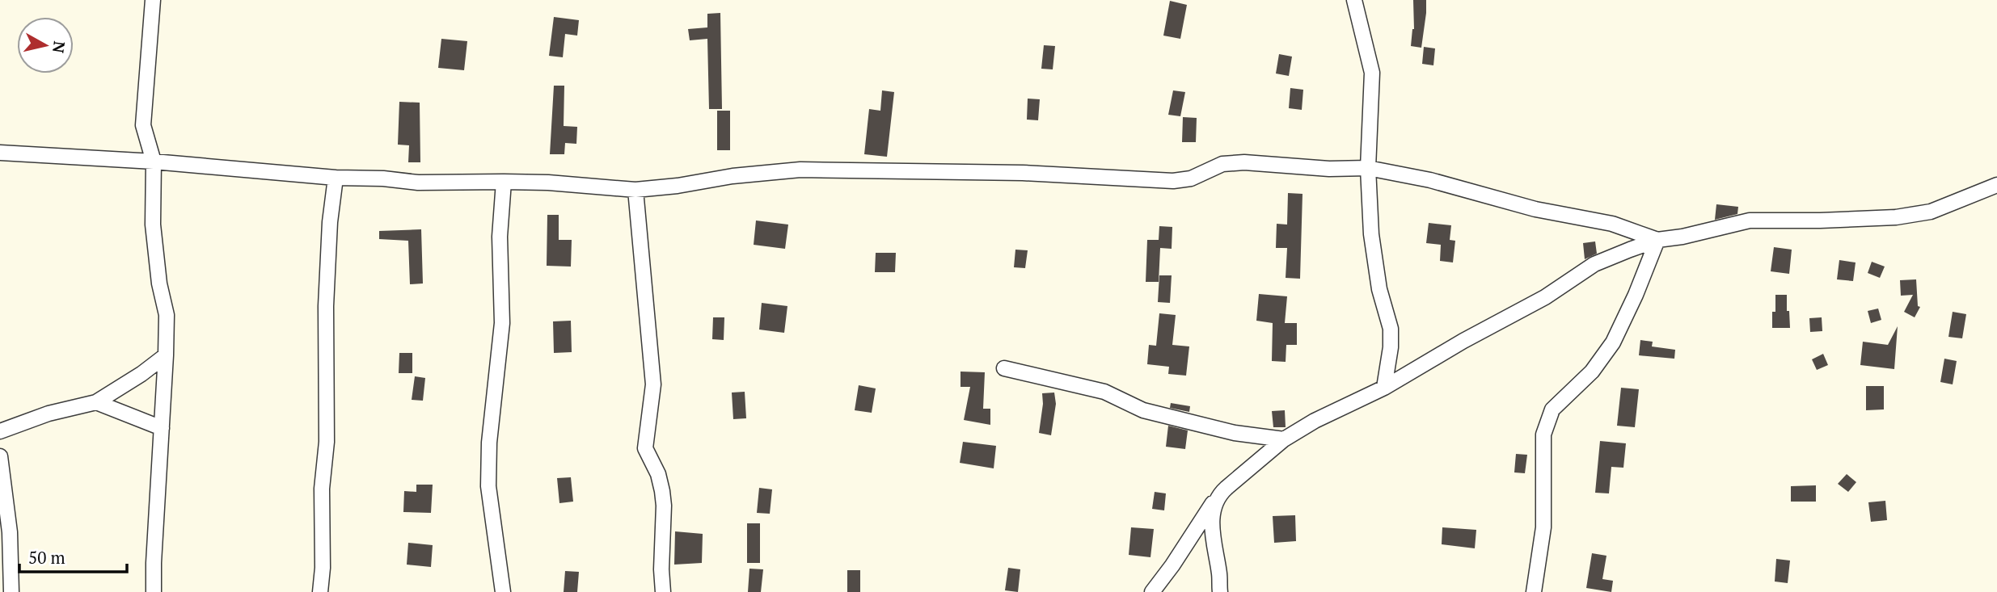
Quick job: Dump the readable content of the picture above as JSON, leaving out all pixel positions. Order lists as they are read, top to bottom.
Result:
{
  "scale_bar": "50 m",
  "north": "right"
}
